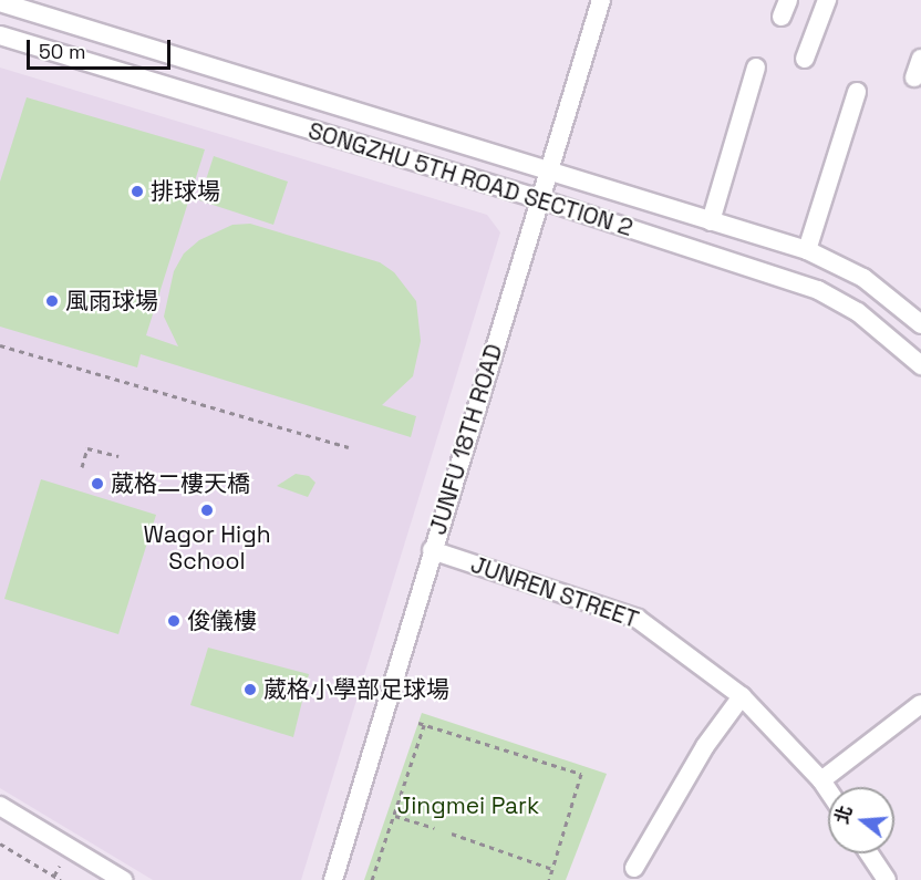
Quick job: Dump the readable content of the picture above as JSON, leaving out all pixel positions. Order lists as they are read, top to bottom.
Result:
{
  "streets": {
    "street": ["SONGZHU 5TH ROAD SECTION 2", "JUNFU 18TH ROAD", "JUNREN STREET"]
  },
  "crossings": [
    ["SONGZHU 5TH ROAD SECTION 2", "JUNFU 18TH ROAD"],
    ["JUNFU 18TH ROAD", "JUNREN STREET"]
  ],
  "parks": ["Jingmei Park"],
  "places": [
    "排球場",
    "風雨球場",
    "葳格二樓天橋",
    "Wagor High School",
    "俊儀樓",
    "葳格小學部足球場"
  ],
  "scale_bar": "50 m",
  "north": "left"
}
